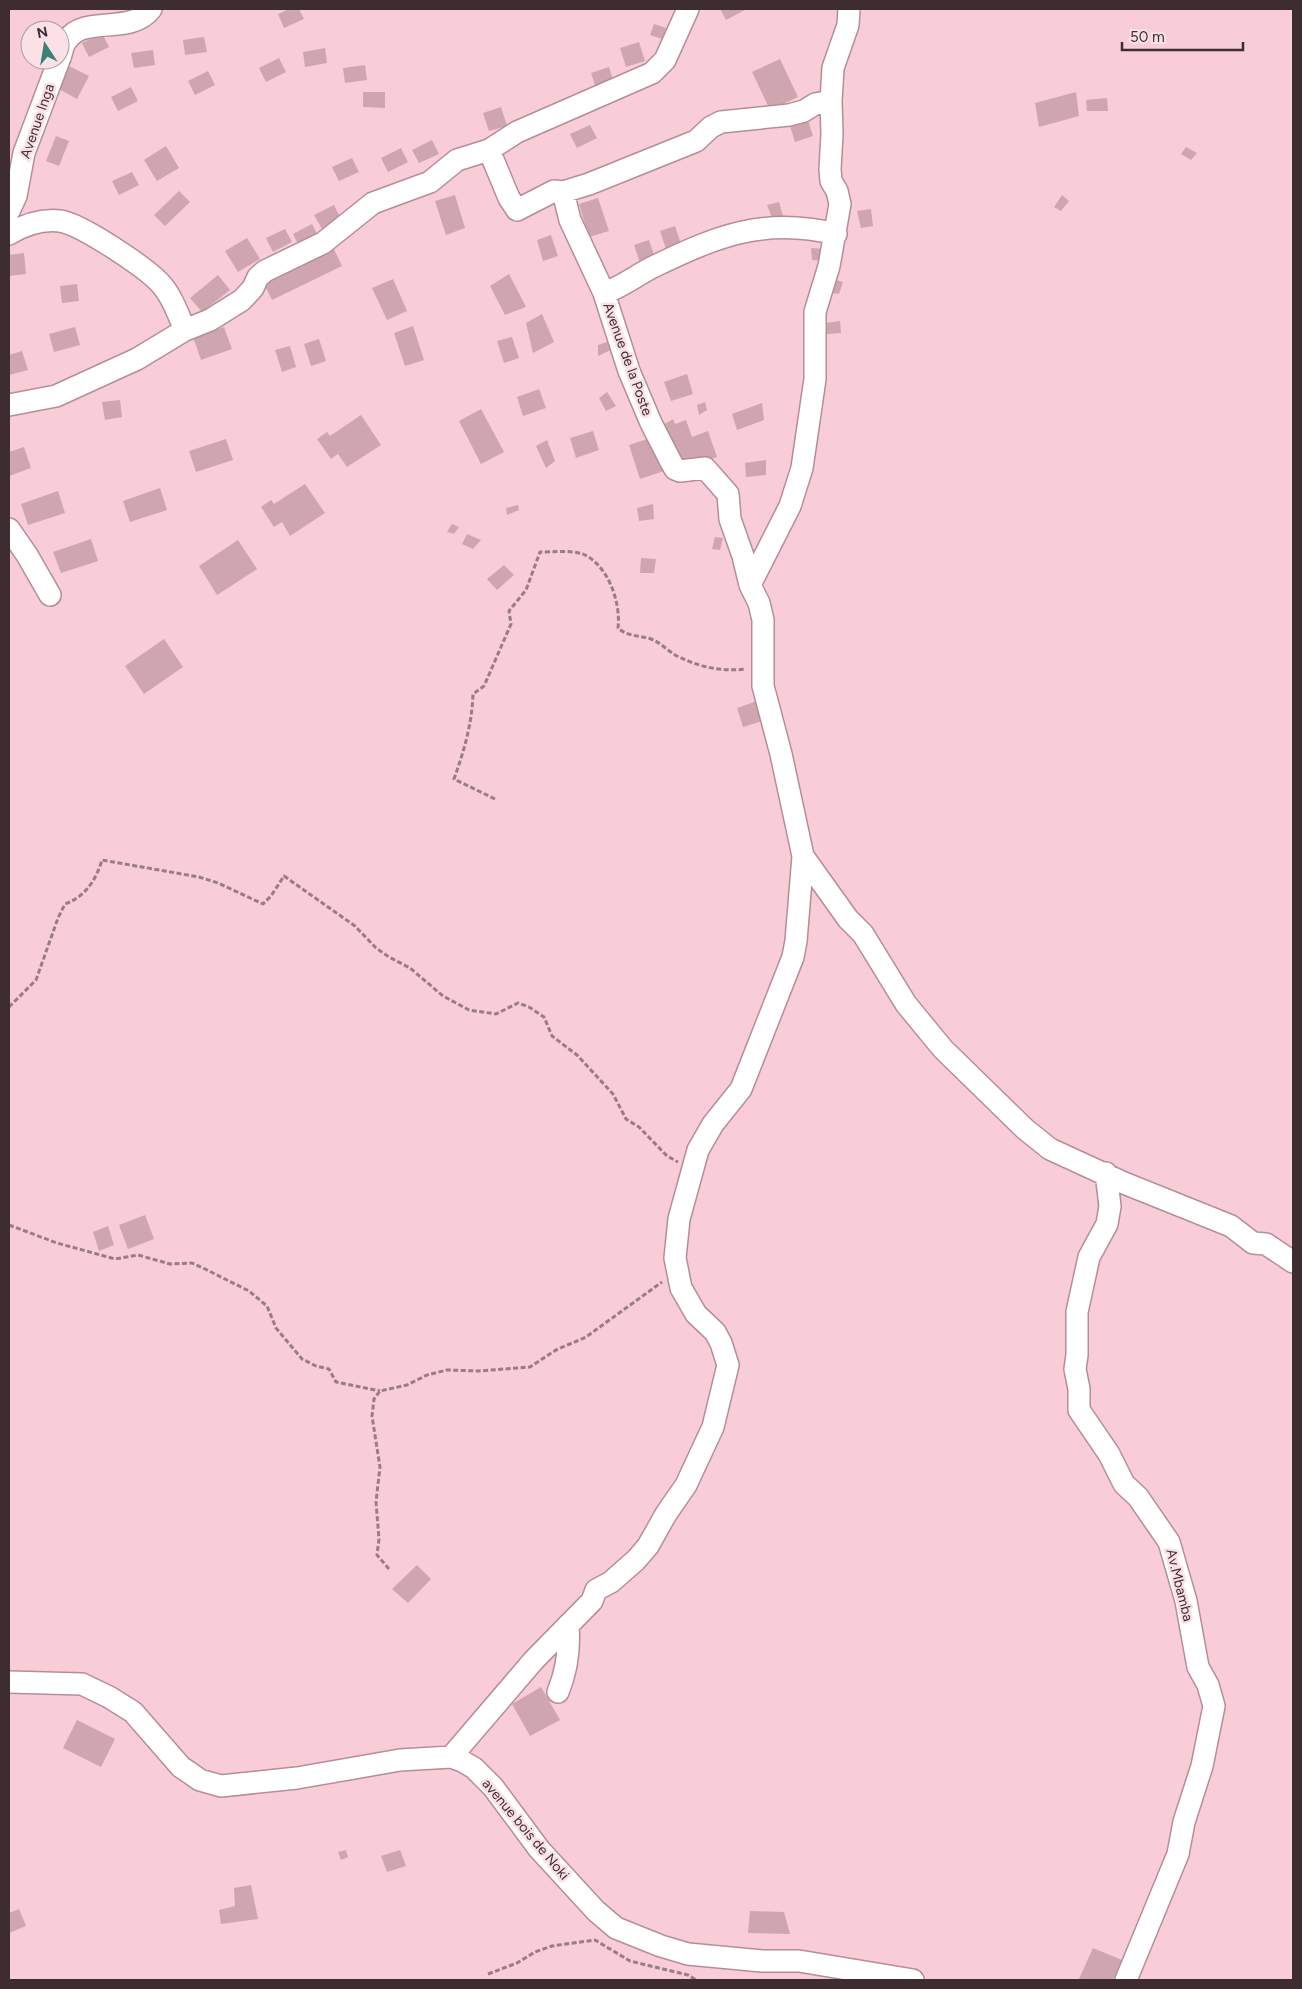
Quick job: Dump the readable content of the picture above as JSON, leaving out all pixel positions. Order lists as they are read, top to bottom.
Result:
{
  "streets": {
    "street": [
      "Avenue Inga",
      "Avenue de la Poste",
      "Av.Mbamba",
      "avenue bois de Noki"
    ]
  },
  "scale_bar": "50 m",
  "north": "top"
}
